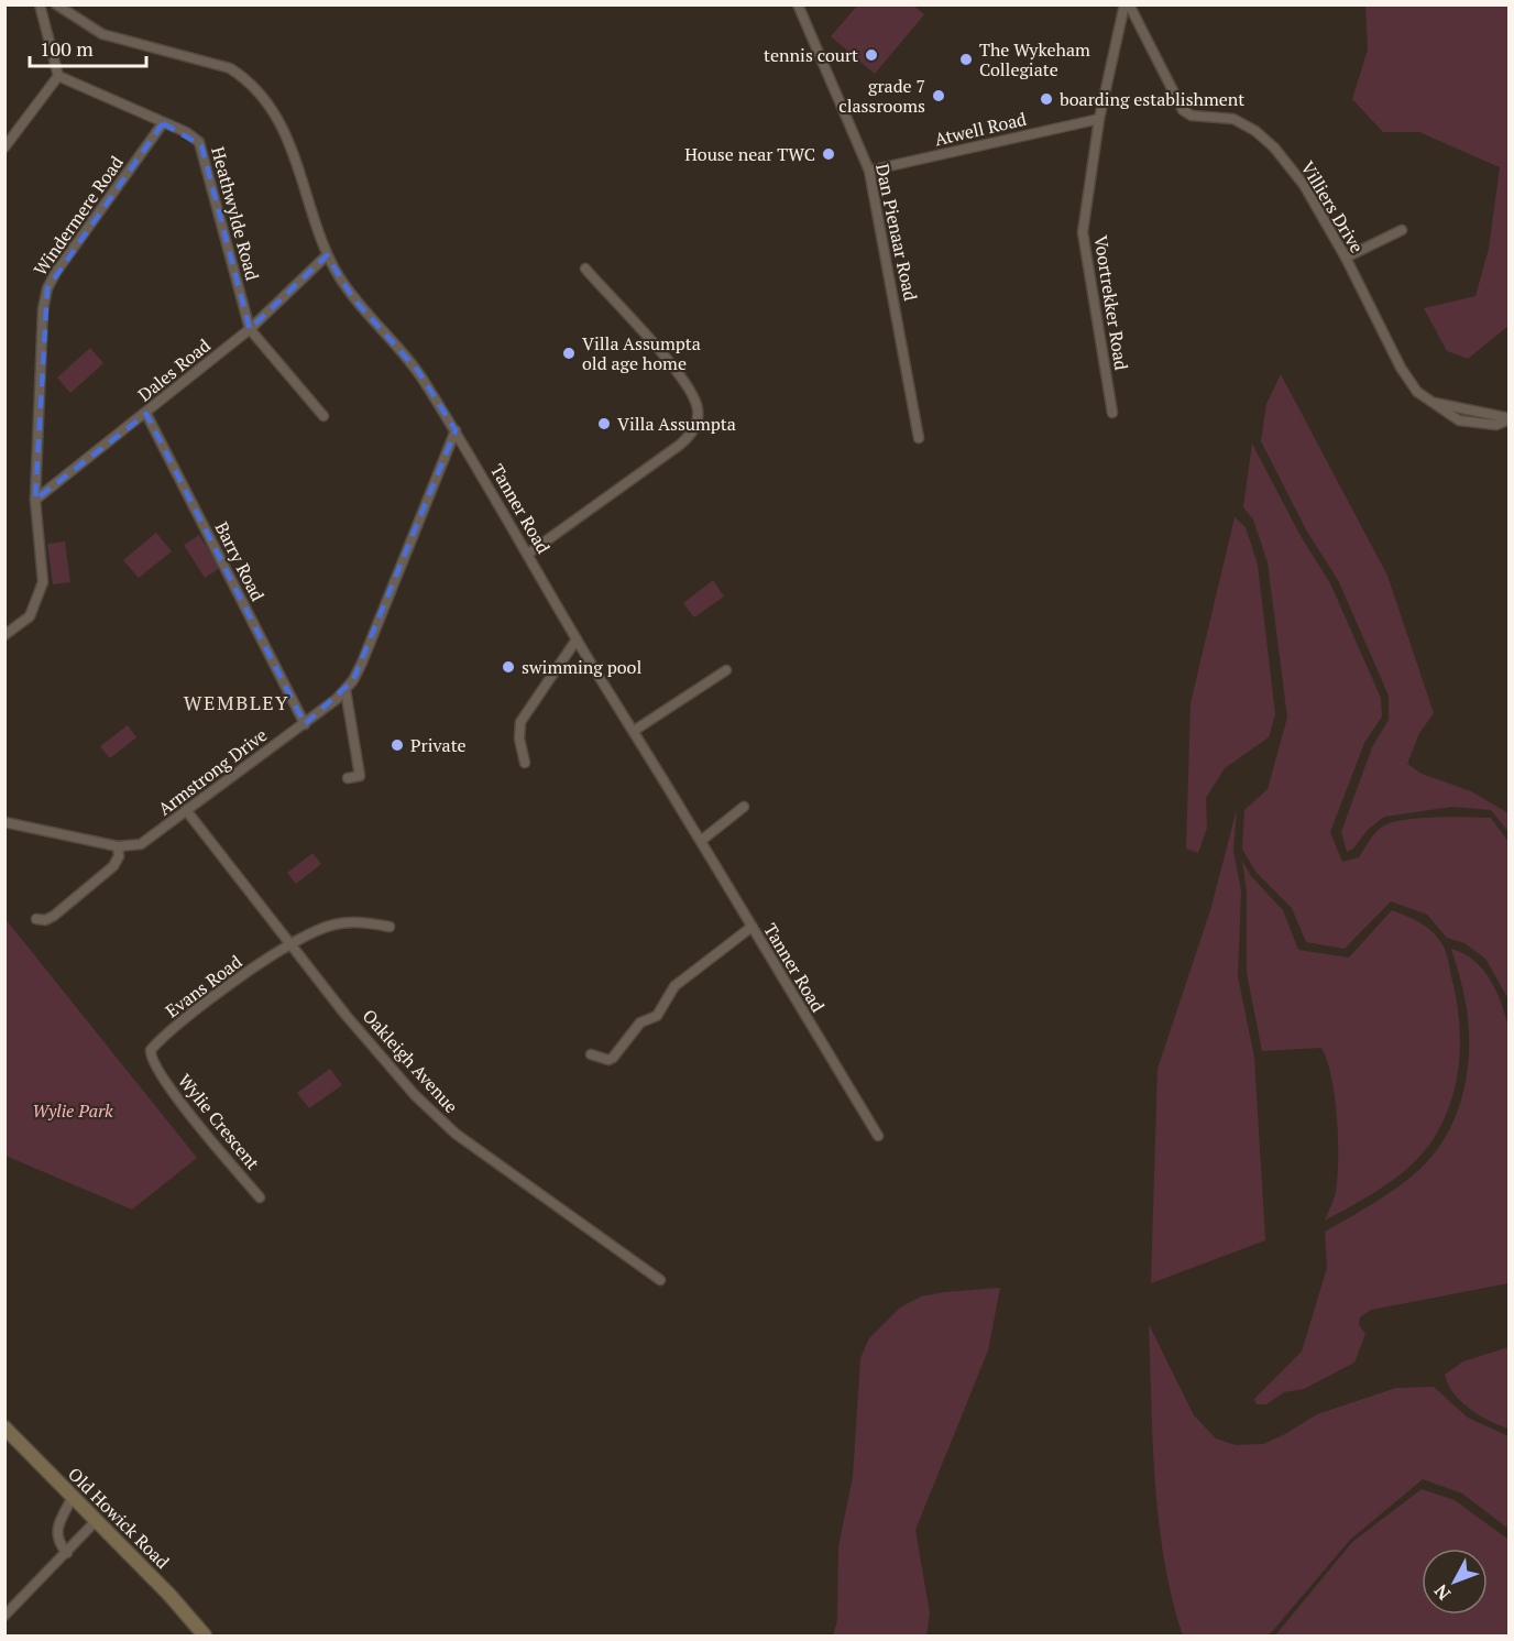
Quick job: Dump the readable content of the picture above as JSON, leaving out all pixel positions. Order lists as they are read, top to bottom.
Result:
{
  "streets": {
    "main road": ["Old Howick Road"],
    "street": [
      "Atwell Road",
      "Villiers Drive",
      "Heathwylde Road",
      "Windermere Road",
      "Dan Pienaar Road",
      "Voortrekker Road",
      "Dales Road",
      "Tanner Road",
      "Barry Road",
      "Armstrong Drive",
      "Evans Road",
      "Oakleigh Avenue",
      "Wylie Crescent"
    ]
  },
  "crossings": [
    ["Atwell Road", "Dan Pienaar Road"],
    ["Atwell Road", "Voortrekker Road"],
    ["Villiers Drive", "Voortrekker Road"],
    ["Heathwylde Road", "Windermere Road"],
    ["Heathwylde Road", "Dales Road"],
    ["Windermere Road", "Dales Road"],
    ["Dales Road", "Tanner Road"],
    ["Dales Road", "Barry Road"],
    ["Tanner Road", "Armstrong Drive"],
    ["Barry Road", "Armstrong Drive"],
    ["Armstrong Drive", "Oakleigh Avenue"],
    ["Evans Road", "Oakleigh Avenue"],
    ["Evans Road", "Wylie Crescent"]
  ],
  "districts": ["WEMBLEY"],
  "parks": ["Wylie Park"],
  "places": [
    "tennis court",
    "The Wykeham Collegiate",
    "grade 7 classrooms",
    "boarding establishment",
    "House near TWC",
    "Villa Assumpta old age home",
    "Villa Assumpta",
    "swimming pool",
    "Private"
  ],
  "scale_bar": "100 m",
  "north": "bottom left"
}
